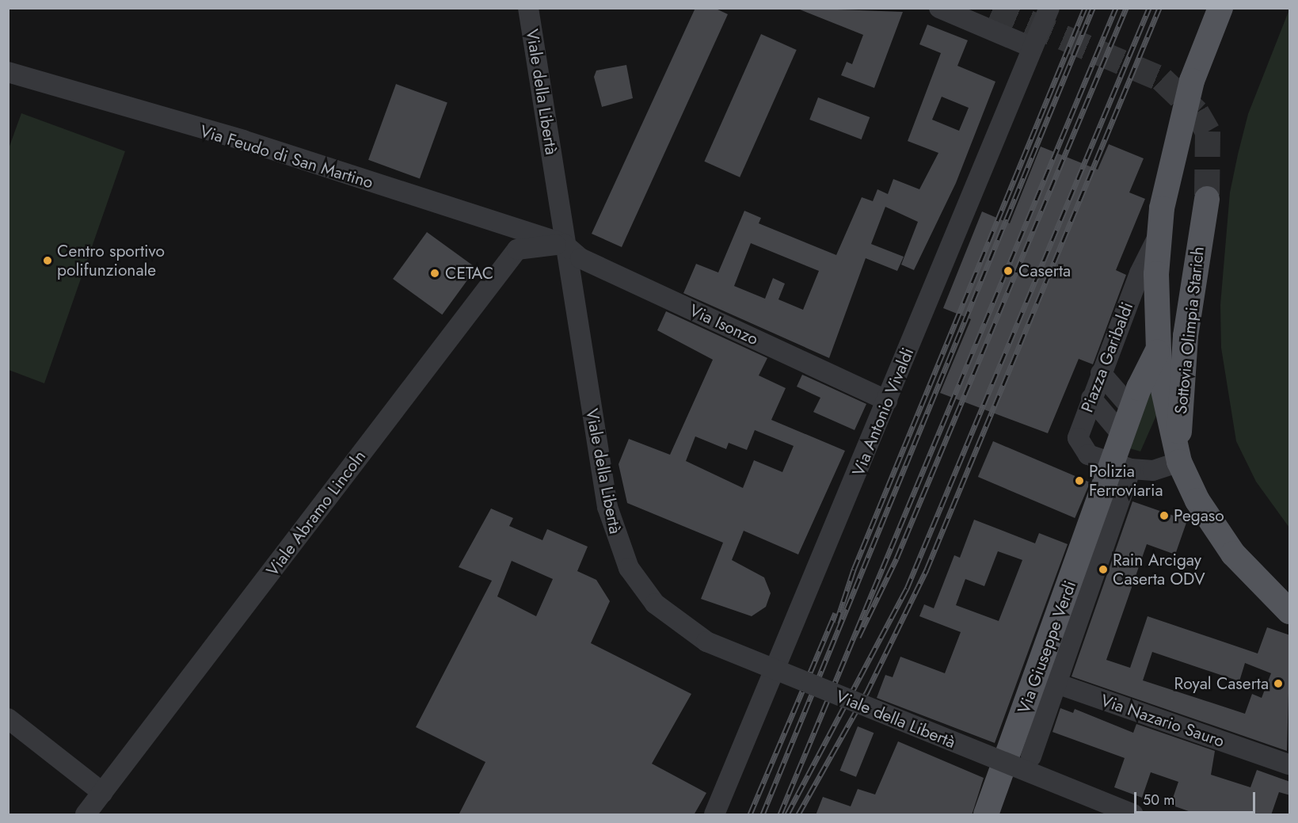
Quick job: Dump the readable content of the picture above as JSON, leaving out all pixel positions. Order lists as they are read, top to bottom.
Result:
{
  "streets": {
    "main road": ["Sottovia Olimpia Starich", "Piazza Garibaldi", "Via Giuseppe Verdi"],
    "street": [
      "Viale della Libertà",
      "Via Feudo di San Martino",
      "Via Isonzo",
      "Via Antonio Vivaldi",
      "Viale Abramo Lincoln",
      "Via Nazario Sauro"
    ]
  },
  "crossings": [
    ["Viale della Libertà", "Via Feudo di San Martino"],
    ["Viale della Libertà", "Via Isonzo"],
    ["Viale della Libertà", "Viale Abramo Lincoln"],
    ["Via Feudo di San Martino", "Via Isonzo"],
    ["Via Feudo di San Martino", "Viale Abramo Lincoln"],
    ["Via Isonzo", "Via Antonio Vivaldi"],
    ["Via Isonzo", "Viale Abramo Lincoln"],
    ["Sottovia Olimpia Starich", "Piazza Garibaldi"],
    ["Piazza Garibaldi", "Via Giuseppe Verdi"],
    ["Via Giuseppe Verdi", "Via Nazario Sauro"]
  ],
  "places": [
    "Centro sportivo polifunzionale",
    "Caserta",
    "CETAC",
    "Polizia Ferroviaria",
    "Pegaso",
    "Rain Arcigay Caserta ODV",
    "Royal Caserta"
  ],
  "scale_bar": "50 m"
}
